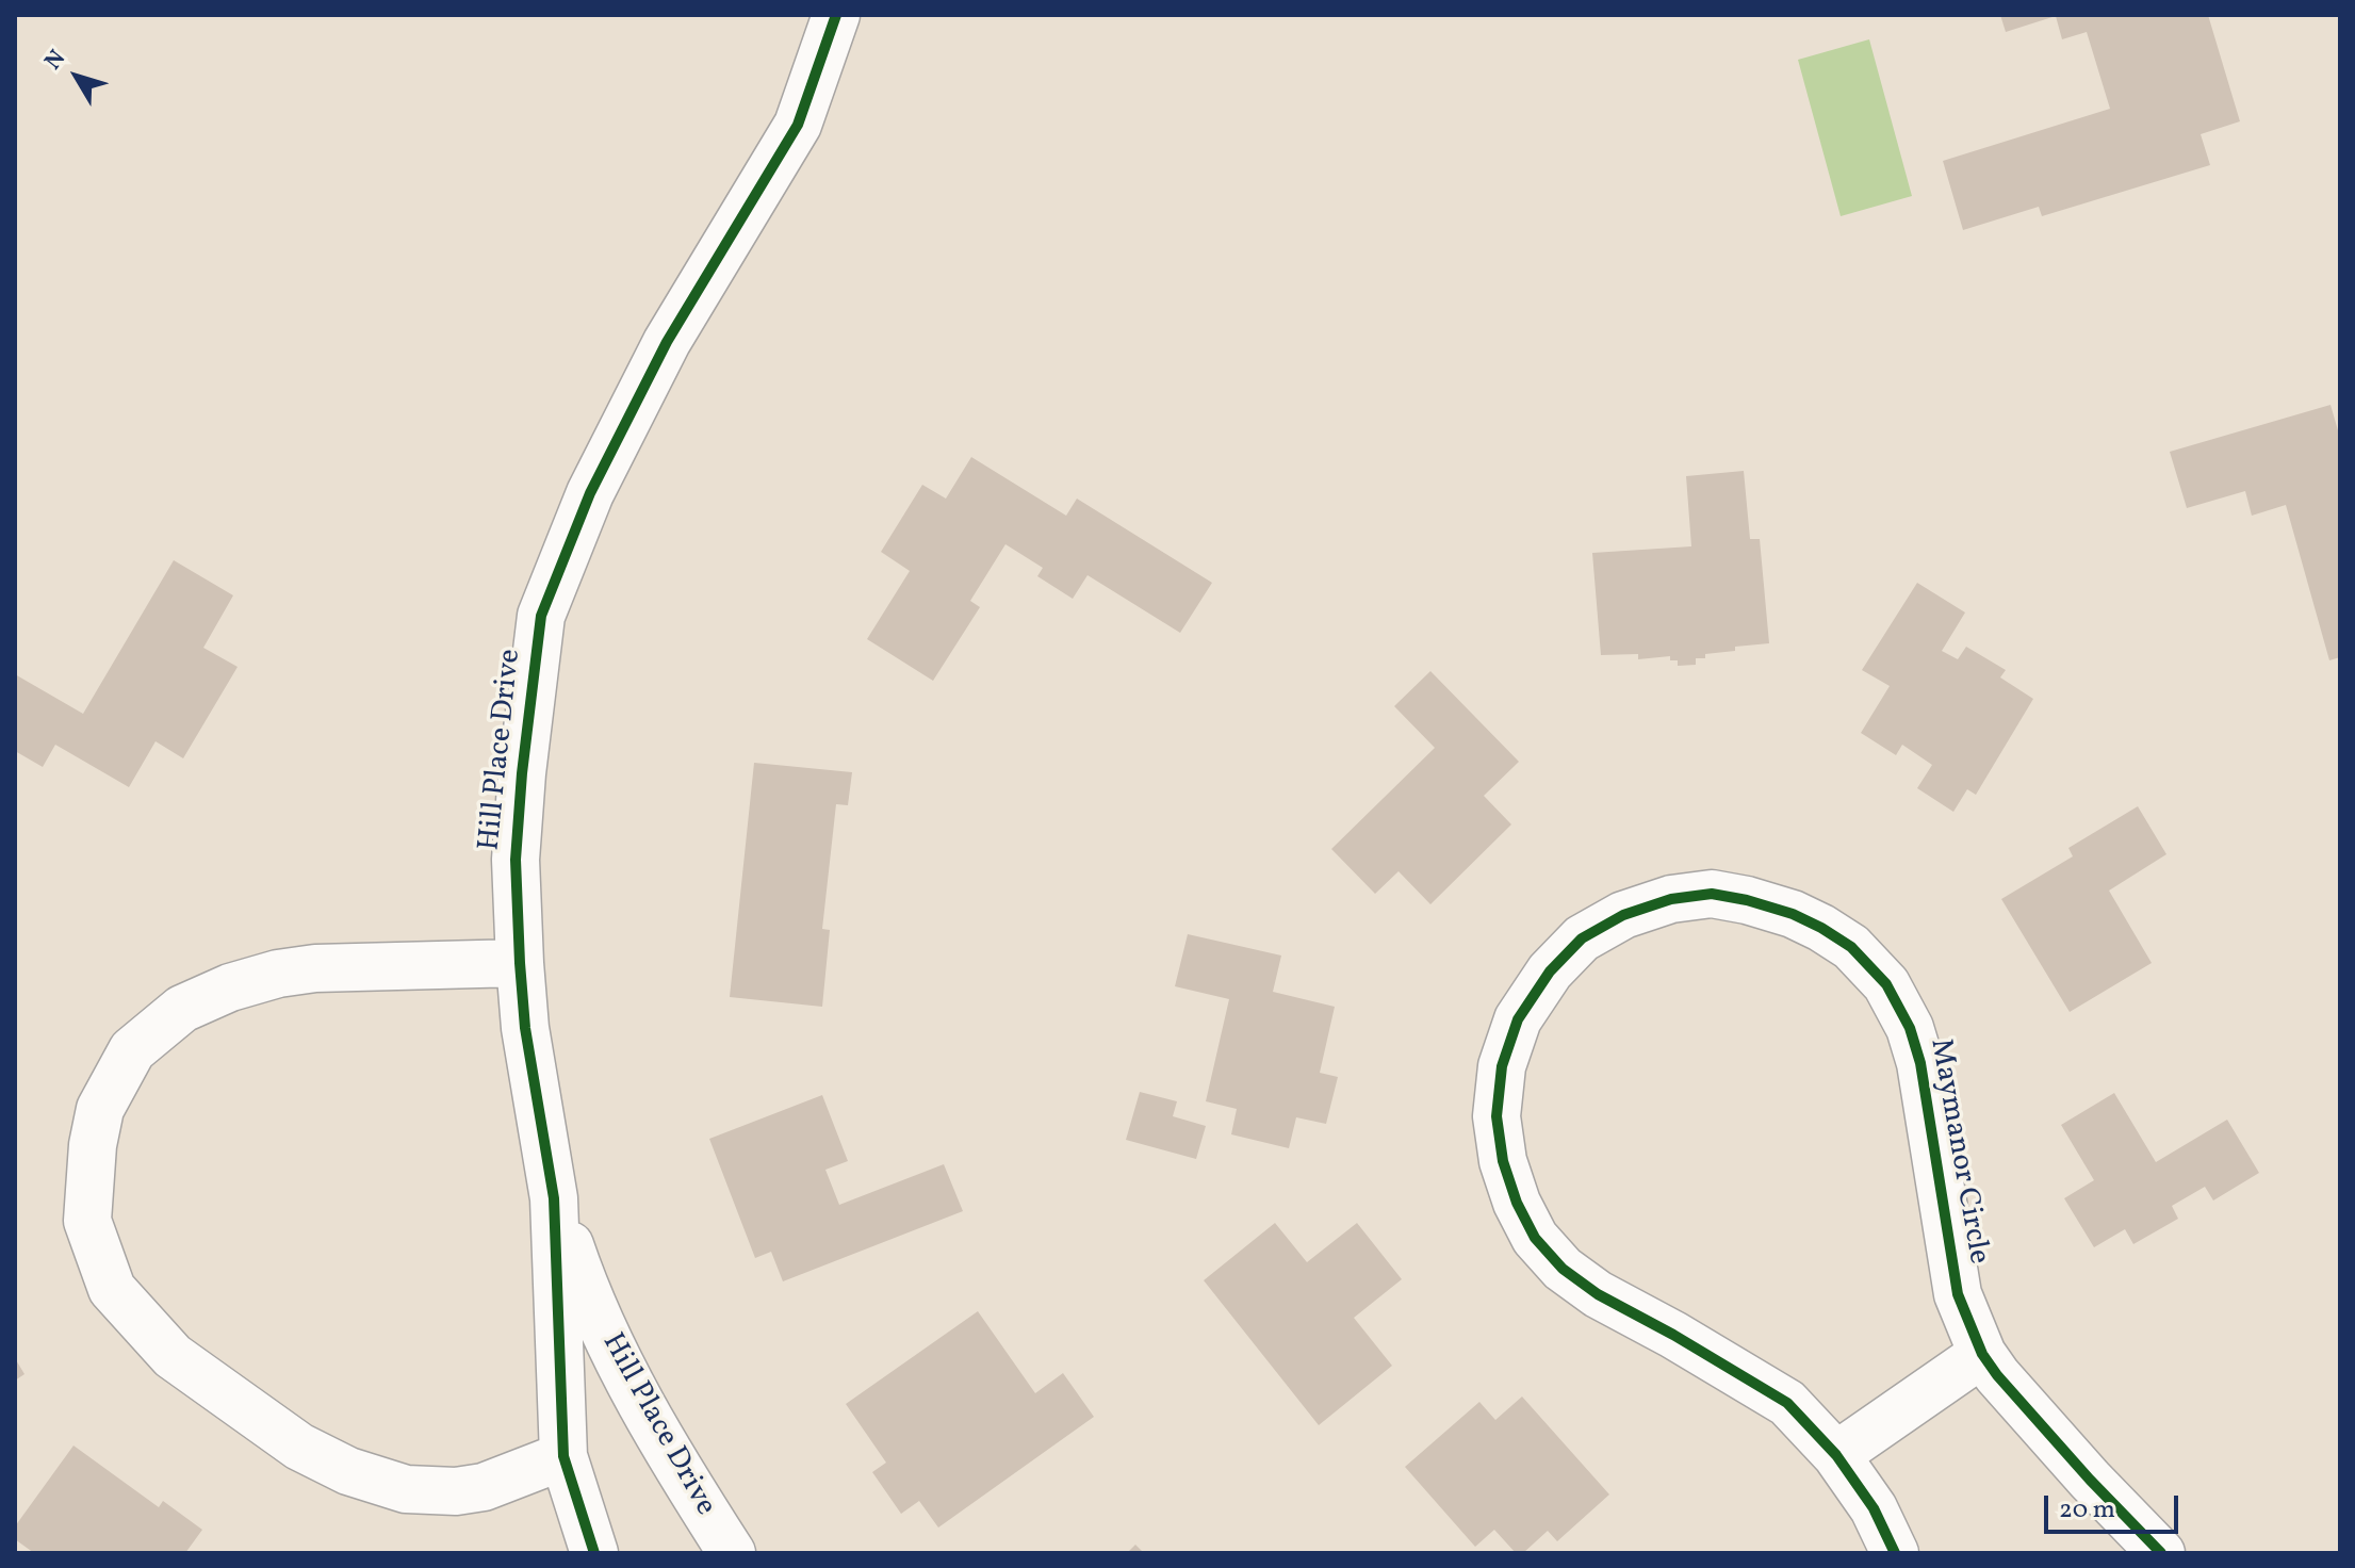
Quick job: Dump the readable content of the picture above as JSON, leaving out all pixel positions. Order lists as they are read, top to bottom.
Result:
{
  "streets": {
    "street": ["Hill Place Drive", "Maymanor Circle"]
  },
  "scale_bar": "20 m",
  "north": "top left"
}
